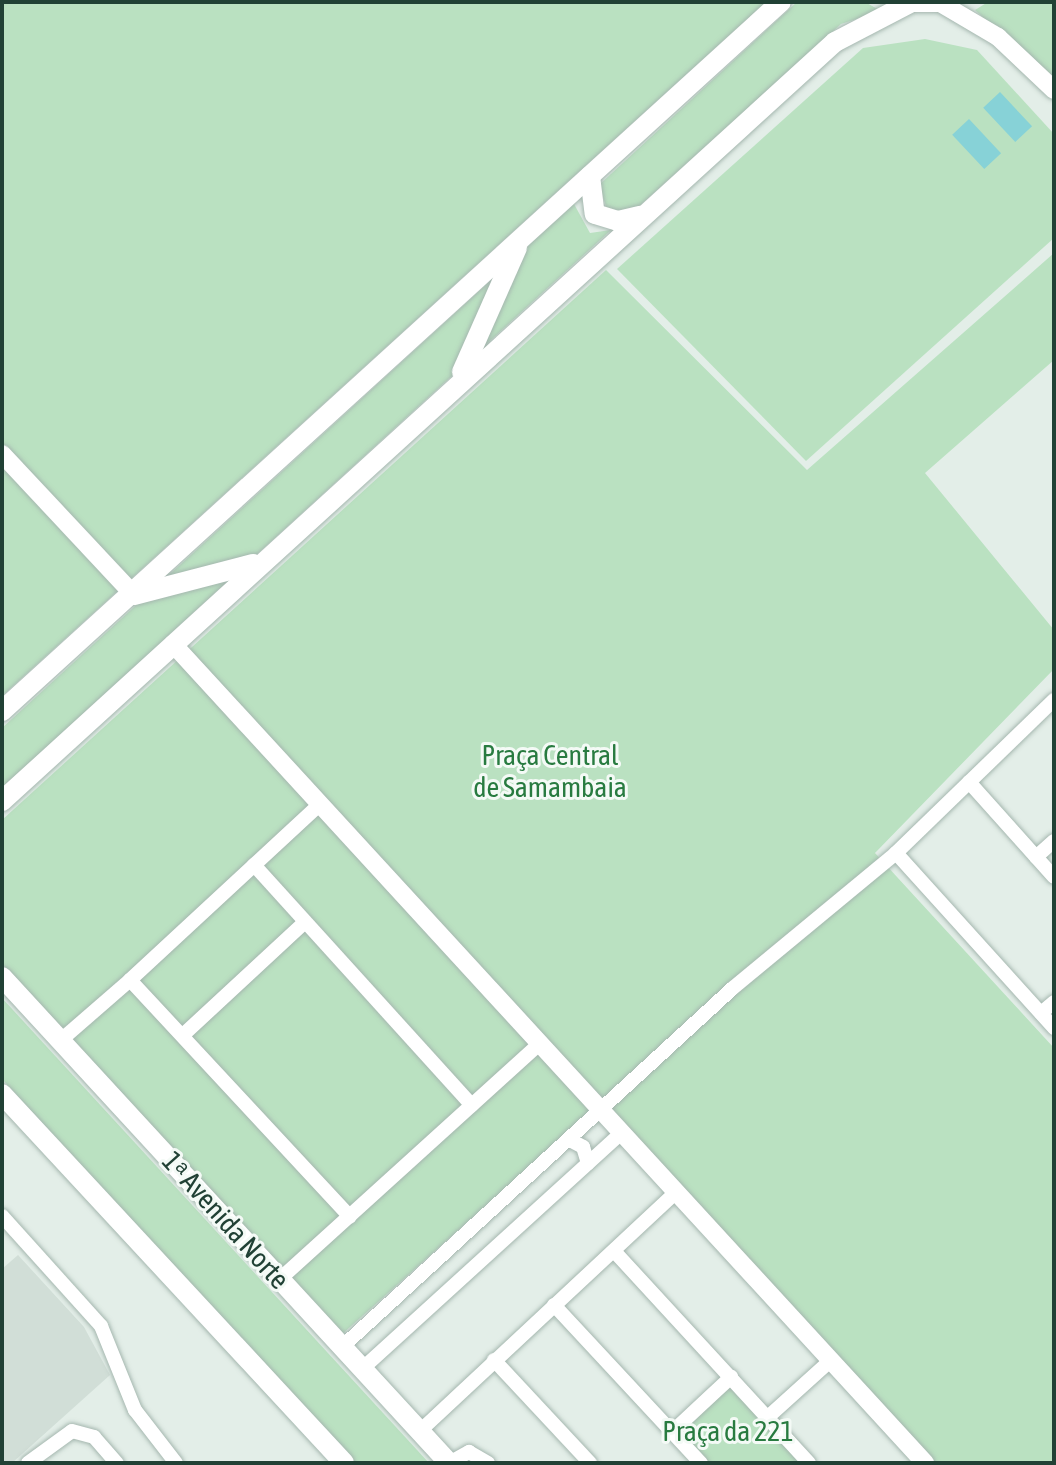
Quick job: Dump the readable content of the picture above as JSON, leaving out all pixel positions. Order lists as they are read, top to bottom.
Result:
{
  "streets": {
    "main road": ["1ᵃ Avenida Norte"]
  },
  "parks": ["Praça Central de Samambaia", "Praça da 221"]
}
